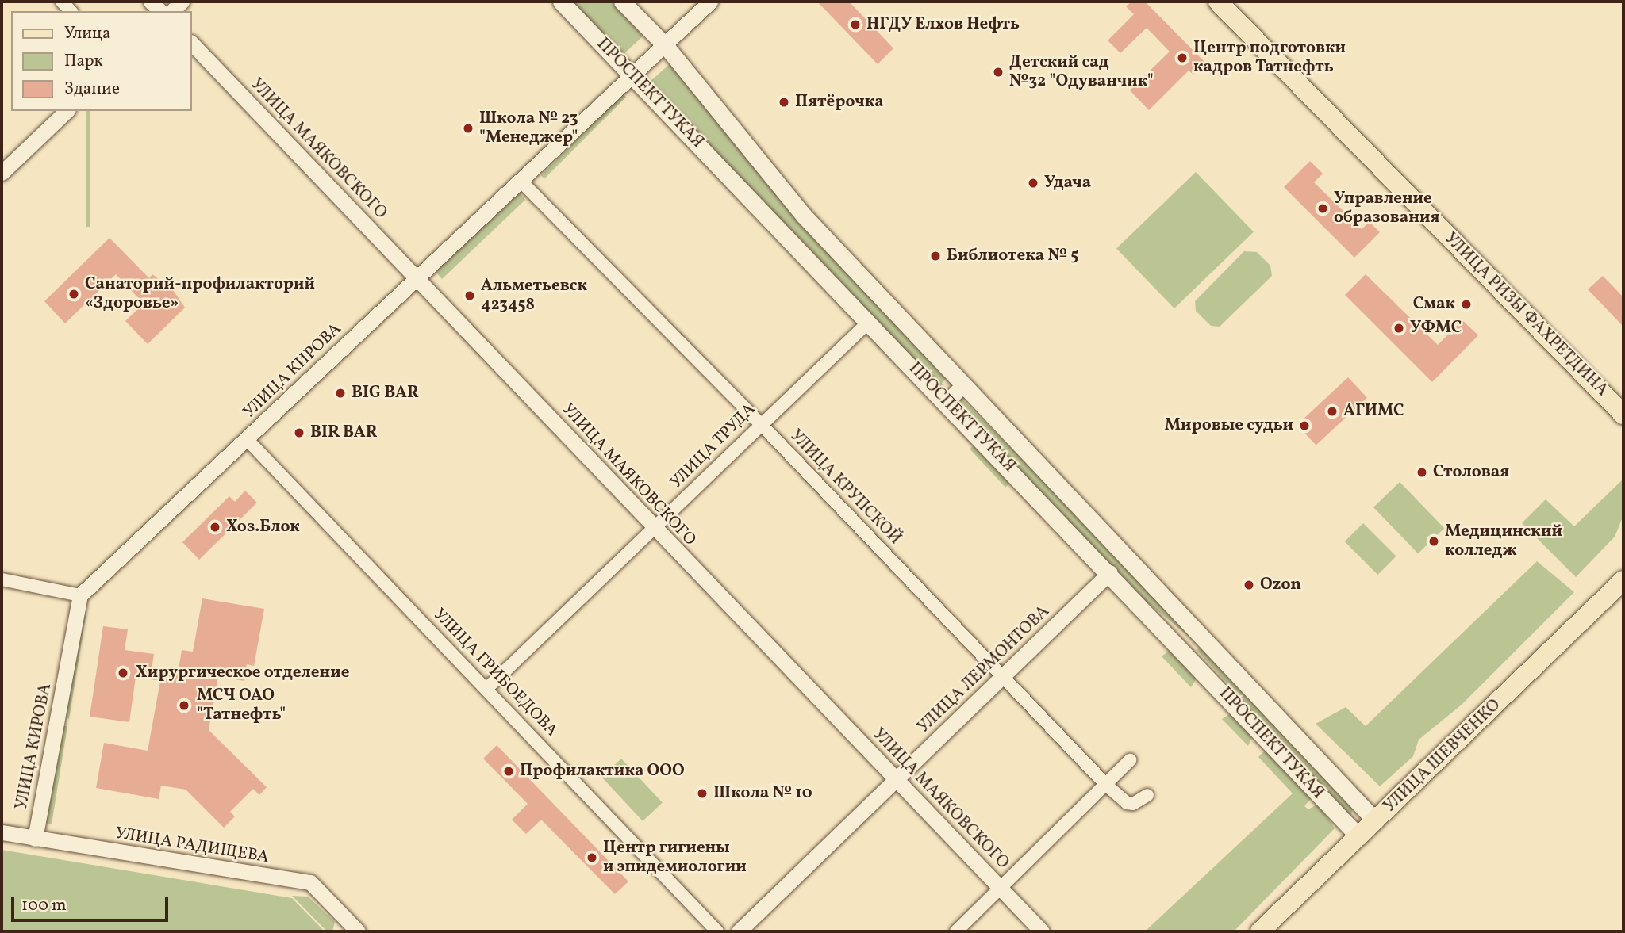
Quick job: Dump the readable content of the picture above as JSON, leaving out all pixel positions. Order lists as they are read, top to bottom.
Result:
{
  "streets": {
    "main road": ["ПРОСПЕКТ ТУКАЯ", "УЛИЦА РИЗЫ ФАХРЕТДИНА", "УЛИЦА ШЕВЧЕНКО"],
    "street": [
      "УЛИЦА МАЯКОВСКОГО",
      "УЛИЦА КИРОВА",
      "УЛИЦА ТРУДА",
      "УЛИЦА КРУПСКОЙ",
      "УЛИЦА ЛЕРМОНТОВА",
      "УЛИЦА ГРИБОЕДОВА",
      "УЛИЦА РАДИЩЕВА"
    ]
  },
  "crossings": [
    ["ПРОСПЕКТ ТУКАЯ", "УЛИЦА КИРОВА"],
    ["ПРОСПЕКТ ТУКАЯ", "УЛИЦА ТРУДА"],
    ["ПРОСПЕКТ ТУКАЯ", "УЛИЦА ЛЕРМОНТОВА"],
    ["ПРОСПЕКТ ТУКАЯ", "УЛИЦА ШЕВЧЕНКО"],
    ["УЛИЦА МАЯКОВСКОГО", "УЛИЦА КИРОВА"],
    ["УЛИЦА МАЯКОВСКОГО", "УЛИЦА ТРУДА"],
    ["УЛИЦА МАЯКОВСКОГО", "УЛИЦА ЛЕРМОНТОВА"],
    ["УЛИЦА КИРОВА", "УЛИЦА КРУПСКОЙ"],
    ["УЛИЦА КИРОВА", "УЛИЦА ГРИБОЕДОВА"],
    ["УЛИЦА КИРОВА", "УЛИЦА РАДИЩЕВА"],
    ["УЛИЦА ТРУДА", "УЛИЦА КРУПСКОЙ"],
    ["УЛИЦА ТРУДА", "УЛИЦА ГРИБОЕДОВА"],
    ["УЛИЦА КРУПСКОЙ", "УЛИЦА ЛЕРМОНТОВА"]
  ],
  "places": [
    "НГДУ Елхов Нефть",
    "Центр подготовки кадров Татнефть",
    "Детский сад №32 \"Одуванчик\"",
    "Пятёрочка",
    "Школа № 23 \"Менеджер\"",
    "Удача",
    "Управление образования",
    "Библиотека № 5",
    "Санаторий-профилакторий «Здоровье»",
    "Альметьевск 423458",
    "Смак",
    "УФМС",
    "BIG BAR",
    "АГИМС",
    "Мировые судьи",
    "BIR BAR",
    "Столовая",
    "Хоз.Блок",
    "Медицинский колледж",
    "Ozon",
    "Хирургическое отделение",
    "МСЧ ОАО \"Татнефть\"",
    "Профилактика ООО",
    "Школа № 10",
    "Центр гигиены и эпидемиологии"
  ],
  "legend": ["Улица", "Парк", "Здание"],
  "scale_bar": "100 m"
}
